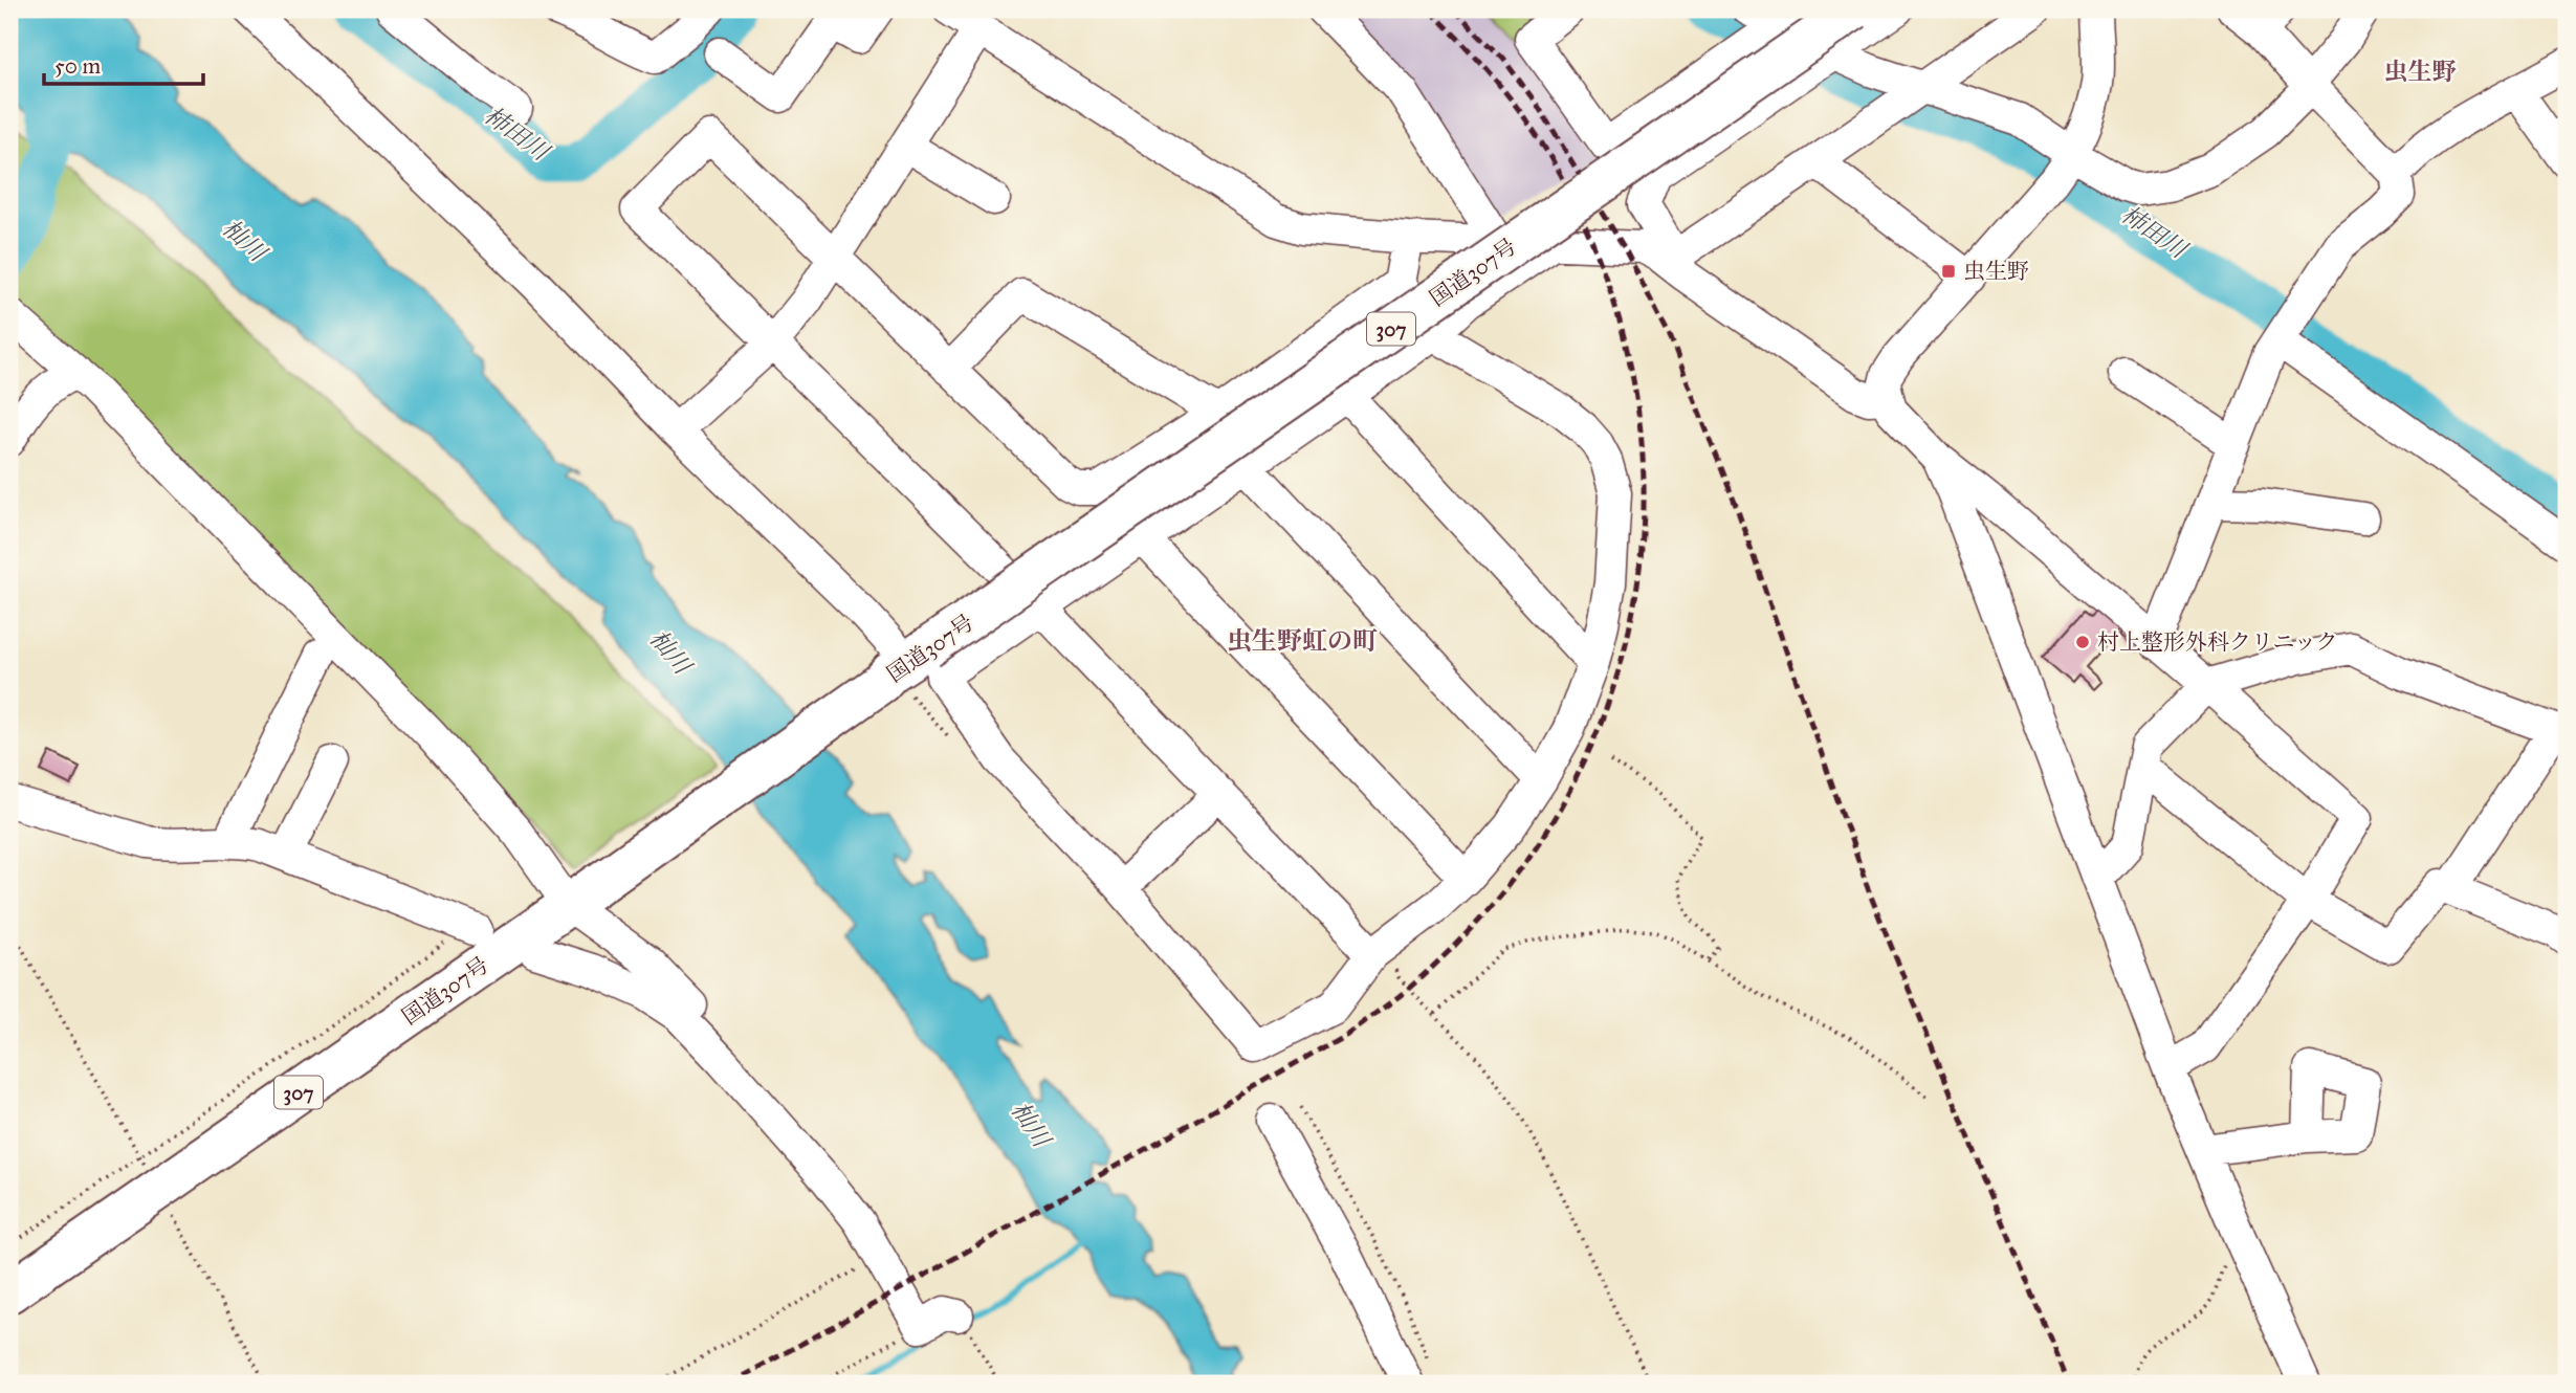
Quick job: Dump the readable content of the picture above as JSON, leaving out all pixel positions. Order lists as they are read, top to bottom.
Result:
{
  "streets": {
    "highway": ["国道307号", "307"]
  },
  "districts": ["虫生野", "虫生野虹の町"],
  "water": ["柿田川", "杣川"],
  "places": {
    "transit": ["虫生野"],
    "other": ["村上整形外科クリニック"]
  },
  "scale_bar": "50 m"
}
